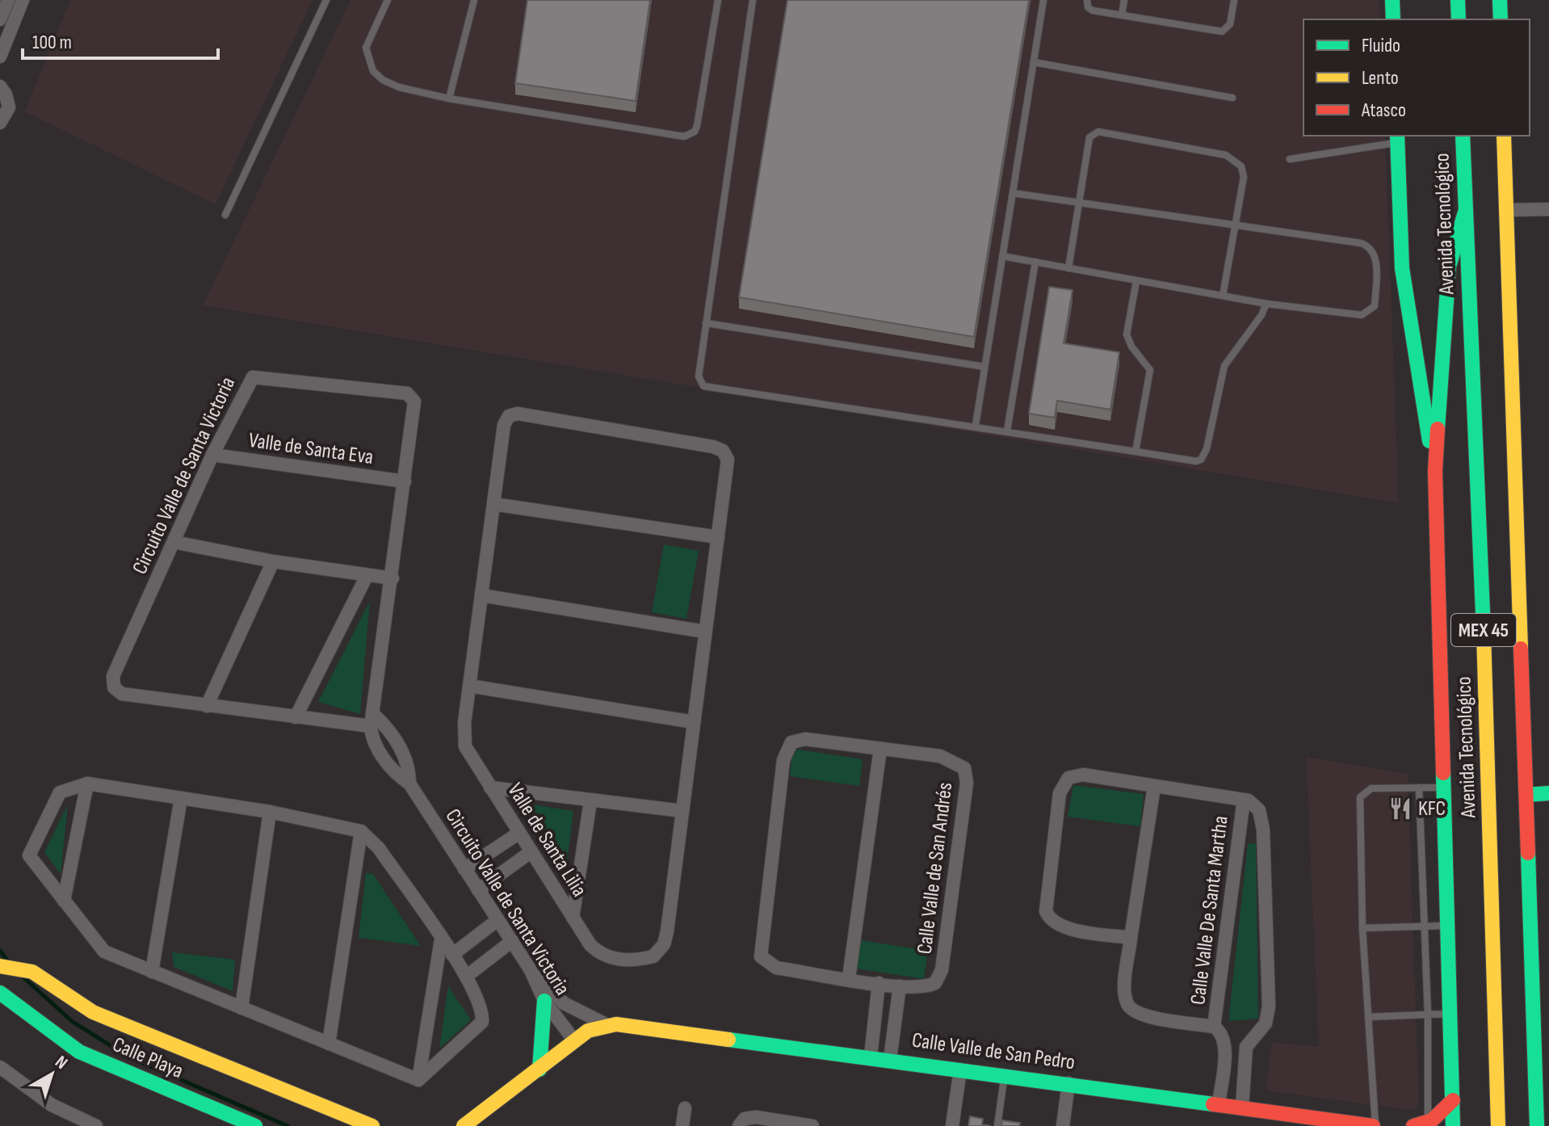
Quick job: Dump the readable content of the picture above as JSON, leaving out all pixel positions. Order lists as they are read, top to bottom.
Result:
{
  "streets": {
    "main road": [
      "Avenida Tecnológico",
      "MEX 45",
      "Calle Valle de San Pedro",
      "Calle Playa"
    ],
    "street": [
      "Valle de Santa Eva",
      "Circuito Valle de Santa Victoria",
      "Valle de Santa Lilia",
      "Calle Valle de San Andrés",
      "Calle Valle De Santa Martha"
    ]
  },
  "crossings": [
    ["Valle de Santa Eva", "Circuito Valle de Santa Victoria"],
    ["Circuito Valle de Santa Victoria", "Calle Valle de San Pedro"]
  ],
  "places": {
    "restaurant": ["KFC"]
  },
  "legend": ["Fluido", "Lento", "Atasco"],
  "scale_bar": "100 m",
  "north": "top right"
}
